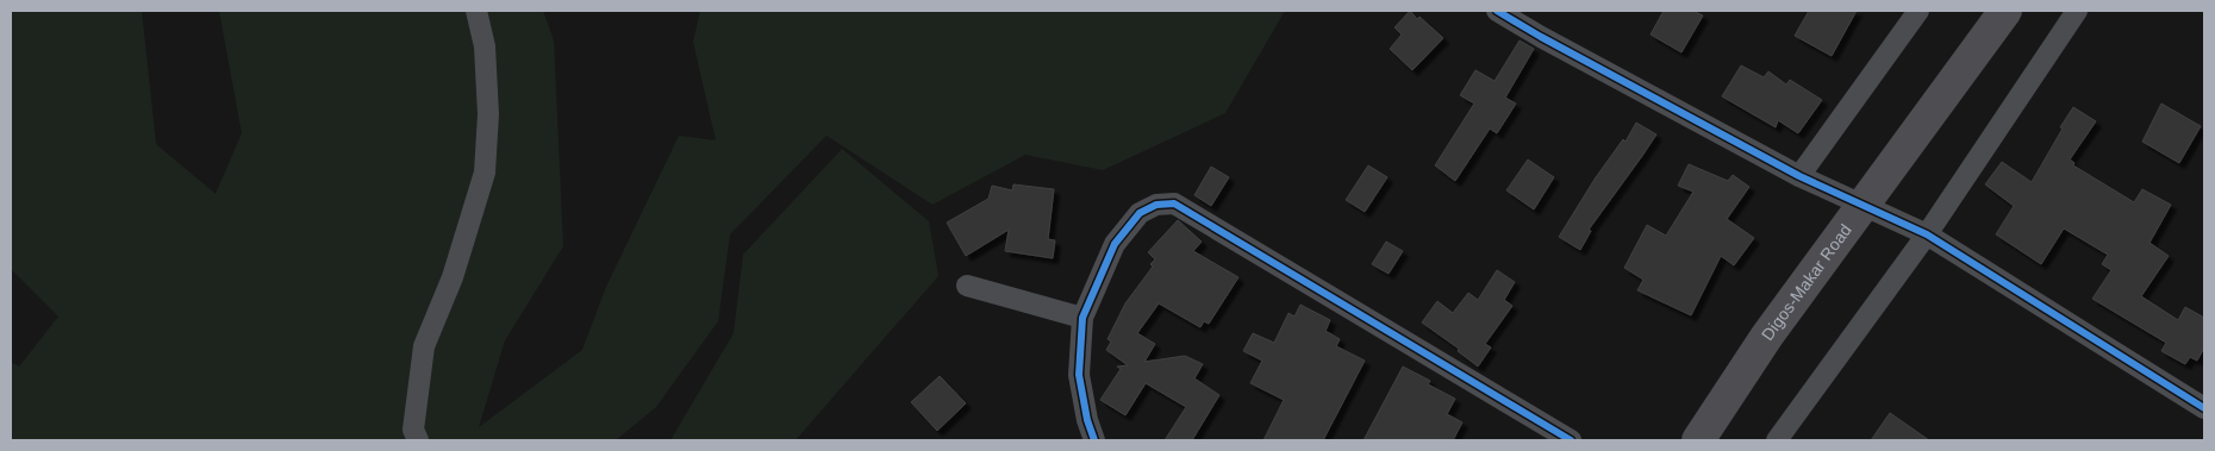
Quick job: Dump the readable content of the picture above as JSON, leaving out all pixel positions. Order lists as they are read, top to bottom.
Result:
{
  "streets": {
    "highway": ["Digos-Makar Road"]
  }
}
